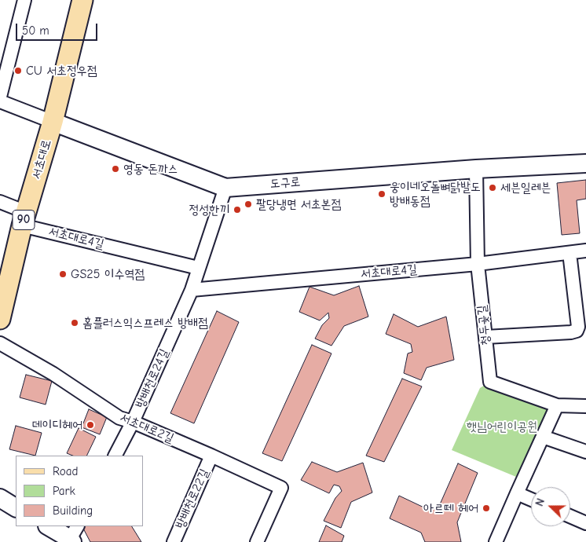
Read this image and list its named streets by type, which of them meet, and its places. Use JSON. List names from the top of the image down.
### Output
{
  "streets": {
    "main road": ["서초대로", "90"],
    "street": [
      "도구로",
      "서초대로4길",
      "청두곶길",
      "방배천로24길",
      "서초대로2길",
      "방배천로22길"
    ]
  },
  "crossings": [
    ["서초대로", "도구로"],
    ["서초대로", "서초대로4길"],
    ["도구로", "청두곶길"],
    ["도구로", "방배천로24길"],
    ["서초대로4길", "청두곶길"],
    ["서초대로4길", "방배천로24길"],
    ["방배천로24길", "서초대로2길"],
    ["서초대로2길", "방배천로22길"]
  ],
  "parks": ["햇님어린이공원"],
  "places": [
    "CU 서초정우점",
    "영동 돈까스",
    "세븐일레븐",
    "웅이네오돌뼈닭발도 방배동점",
    "팔당냉면 서초본점",
    "정성한끼",
    "GS25 이수역점",
    "홈플러스익스프레스 방배점",
    "데이디헤어",
    "아르떼 헤어"
  ],
  "legend": ["Road", "Park", "Building"],
  "scale_bar": "50 m",
  "north": "left"
}
